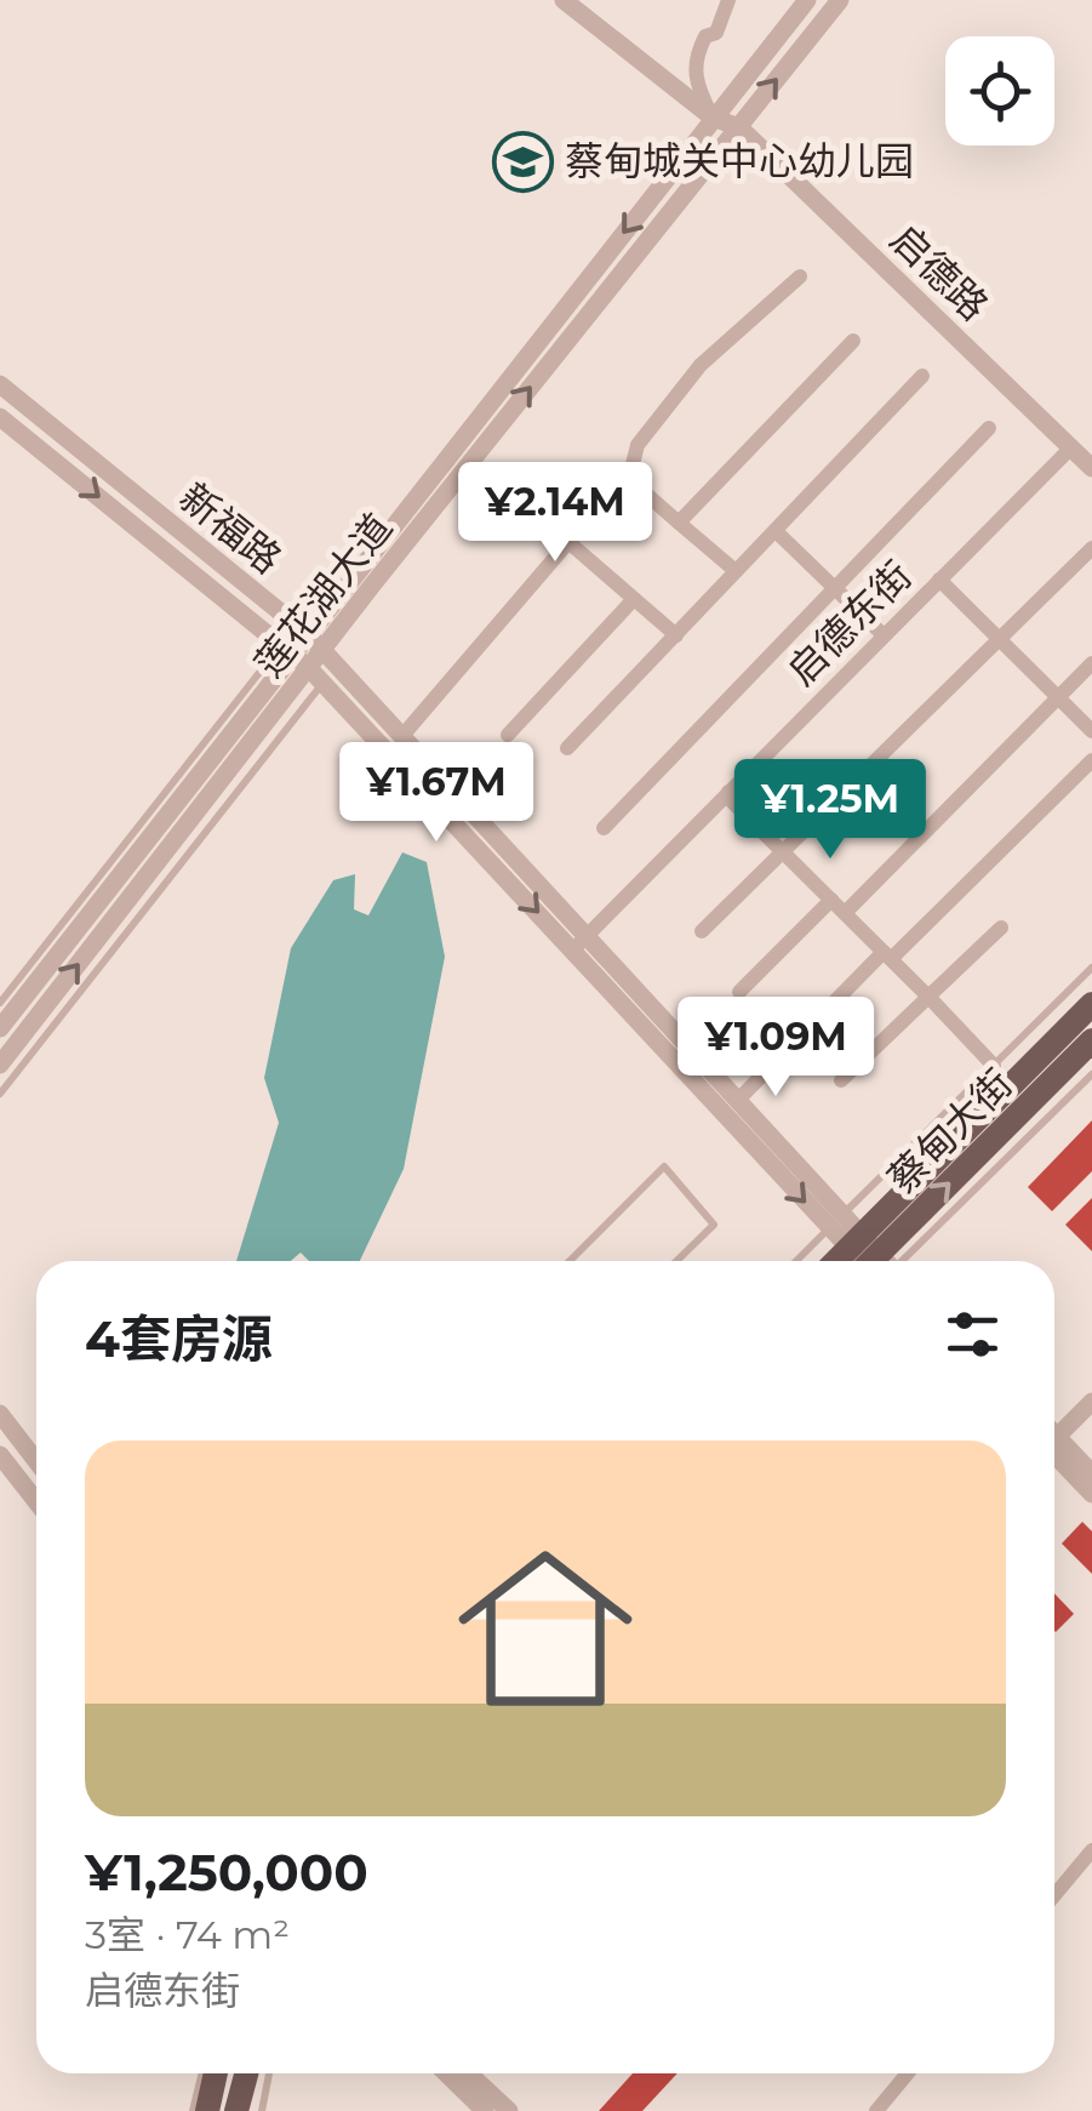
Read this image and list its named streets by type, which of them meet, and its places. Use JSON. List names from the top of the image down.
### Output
{
  "streets": {
    "main road": ["蔡甸大街"],
    "street": [
      "启德路",
      "新福路",
      "莲花湖大道",
      "启德东街"
    ]
  },
  "crossings": [
    ["启德路", "莲花湖大道"],
    ["启德路", "启德东街"],
    ["新福路", "莲花湖大道"],
    ["新福路", "启德东街"],
    ["新福路", "蔡甸大街"]
  ],
  "places": {
    "school or university": ["蔡甸城关中心幼儿园"]
  },
  "page": {
    "price": [
      "¥2.14M",
      "¥1.67M",
      "¥1.25M",
      "¥1.09M"
    ],
    "heading": "4套房源",
    "list": [
      {
        "name": "¥1,250,000",
        "note": "3室 · 74 m² · 启德东街"
      }
    ]
  }
}
